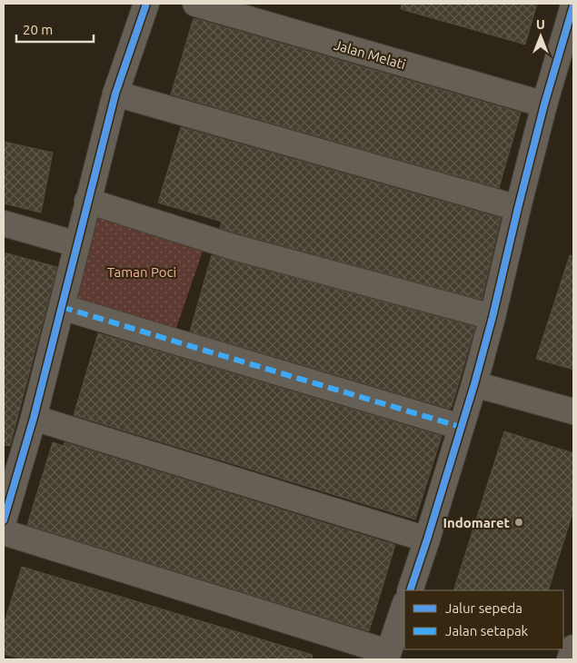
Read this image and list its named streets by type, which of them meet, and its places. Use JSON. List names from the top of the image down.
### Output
{
  "streets": {
    "street": ["Jalan Melati"]
  },
  "parks": ["Taman Poci"],
  "places": ["Indomaret"],
  "legend": ["Jalur sepeda", "Jalan setapak"],
  "scale_bar": "20 m",
  "north": "top"
}
